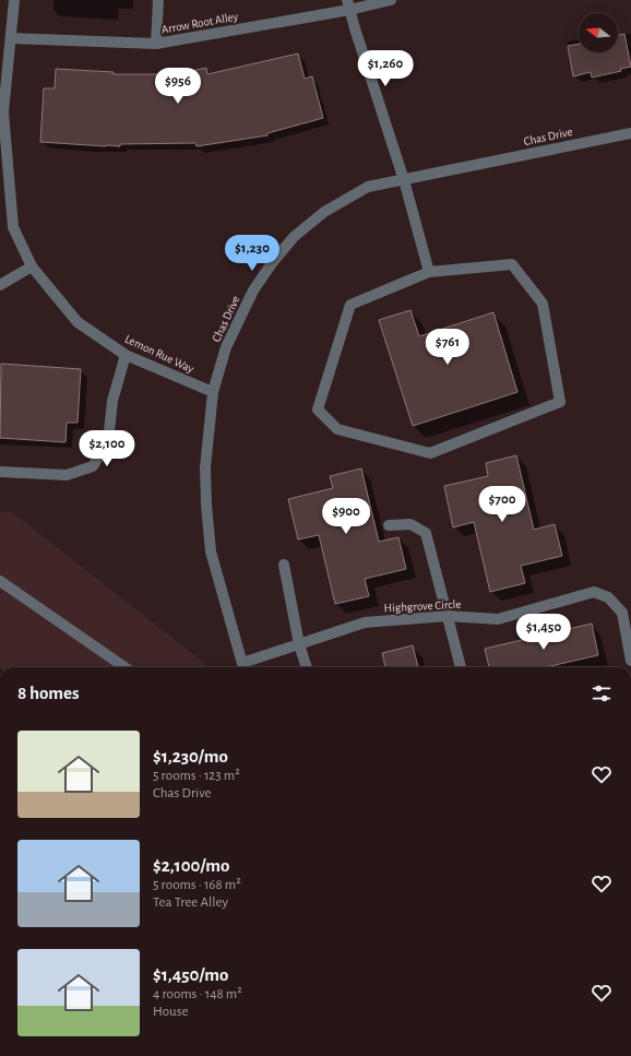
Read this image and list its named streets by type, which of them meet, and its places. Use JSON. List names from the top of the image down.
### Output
{
  "streets": {
    "street": [
      "Arrow Root Alley",
      "Chas Drive",
      "Lemon Rue Way",
      "Highgrove Circle"
    ]
  },
  "crossings": [
    ["Arrow Root Alley", "Lemon Rue Way"],
    ["Chas Drive", "Lemon Rue Way"],
    ["Chas Drive", "Highgrove Circle"]
  ],
  "north": "left",
  "page": {
    "price": [
      "$1,260",
      "$956",
      "$1,230",
      "$761",
      "$2,100",
      "$700",
      "$900",
      "$1,450"
    ],
    "heading": "8 homes",
    "list": [
      {
        "name": "$1,230/mo",
        "note": "5 rooms · 123 m² · Chas Drive"
      },
      {
        "name": "$2,100/mo",
        "note": "5 rooms · 168 m² · Tea Tree Alley"
      },
      {
        "name": "$1,450/mo",
        "note": "4 rooms · 148 m² · House"
      }
    ]
  }
}
